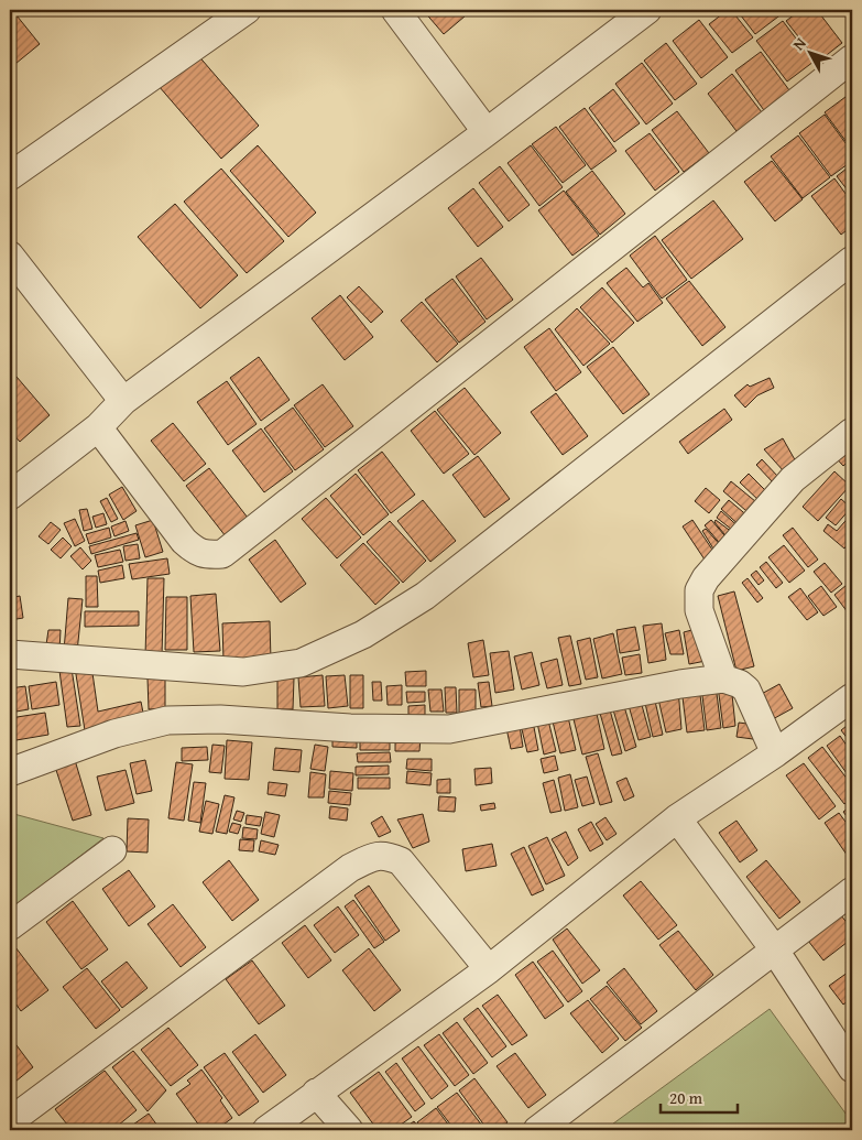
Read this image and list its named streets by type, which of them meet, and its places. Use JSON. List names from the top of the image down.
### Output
{
  "scale_bar": "20 m",
  "north": "top left"
}
